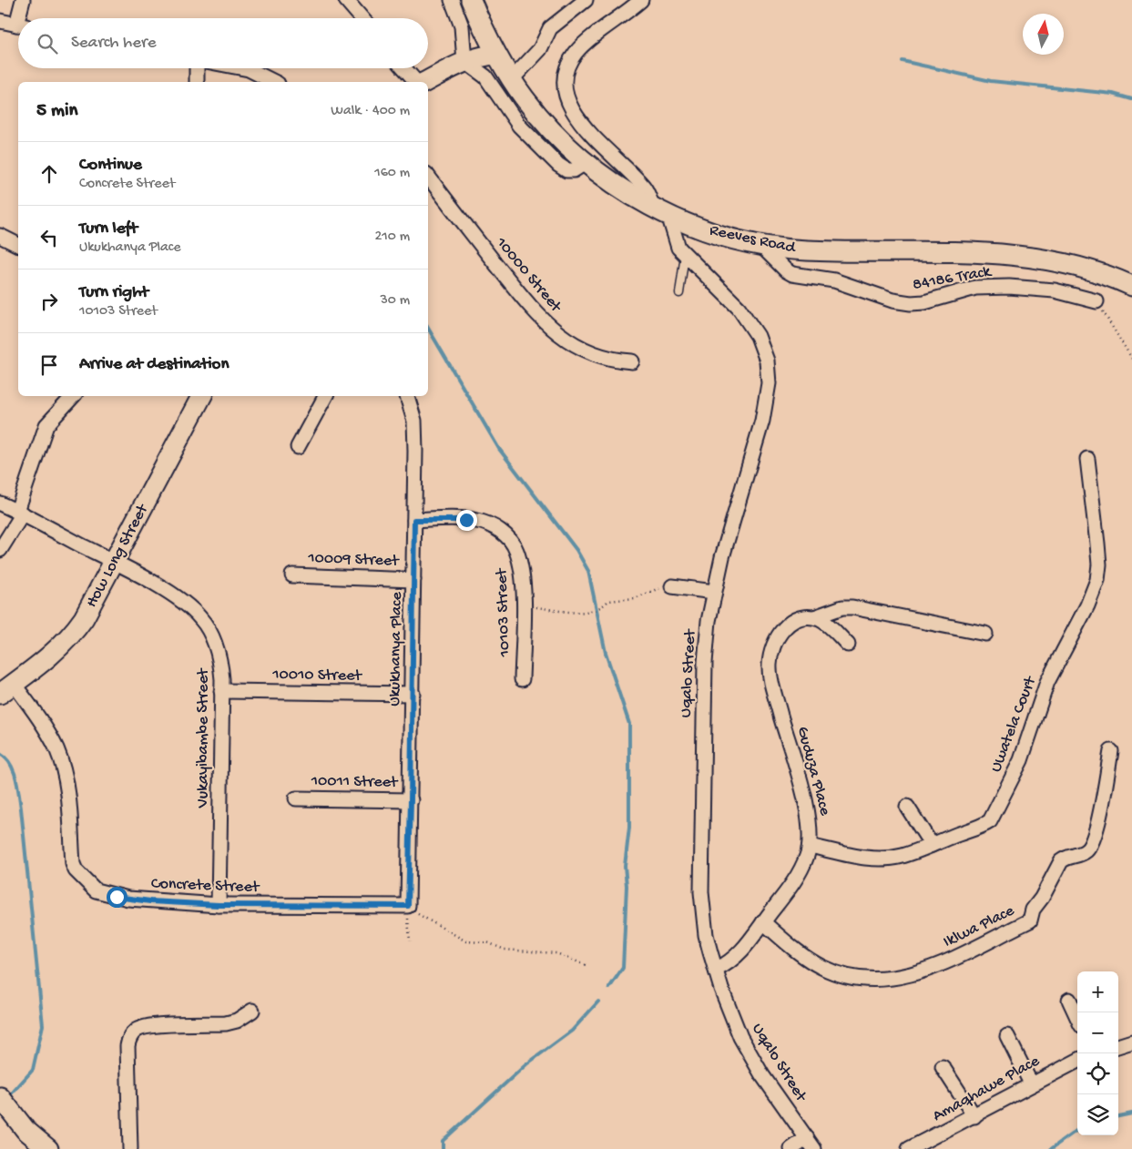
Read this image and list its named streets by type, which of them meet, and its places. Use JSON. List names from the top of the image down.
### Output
{
  "streets": {
    "street": [
      "Reeves Road",
      "10000 Street",
      "84186 Track",
      "How Long Street",
      "10009 Street",
      "10103 Street",
      "Ukukhanya Place",
      "Uqalo Street",
      "10010 Street",
      "Uwatela Court",
      "Vukayibambe Street",
      "Guduza Place",
      "10011 Street",
      "Concrete Street",
      "Iklwa Place",
      "Amaqhawe Place"
    ]
  },
  "crossings": [
    ["Reeves Road", "84186 Track"],
    ["Reeves Road", "Uqalo Street"],
    ["How Long Street", "Vukayibambe Street"],
    ["How Long Street", "Concrete Street"],
    ["10009 Street", "Ukukhanya Place"],
    ["10103 Street", "Ukukhanya Place"],
    ["Ukukhanya Place", "10010 Street"],
    ["Ukukhanya Place", "10011 Street"],
    ["Ukukhanya Place", "Concrete Street"],
    ["Uqalo Street", "Guduza Place"],
    ["10010 Street", "Vukayibambe Street"],
    ["Uwatela Court", "Guduza Place"],
    ["Vukayibambe Street", "Concrete Street"],
    ["Guduza Place", "Iklwa Place"]
  ],
  "north": "top",
  "page": {
    "search": "Search here",
    "heading": ["5 min", "Walk · 400 m"],
    "list": [
      ["Continue", "Concrete Street", "160 m"],
      ["Turn left", "Ukukhanya Place", "210 m"],
      ["Turn right", "10103 Street", "30 m"],
      "Arrive at destination"
    ],
    "map_buttons": ["+", "−"]
  }
}
